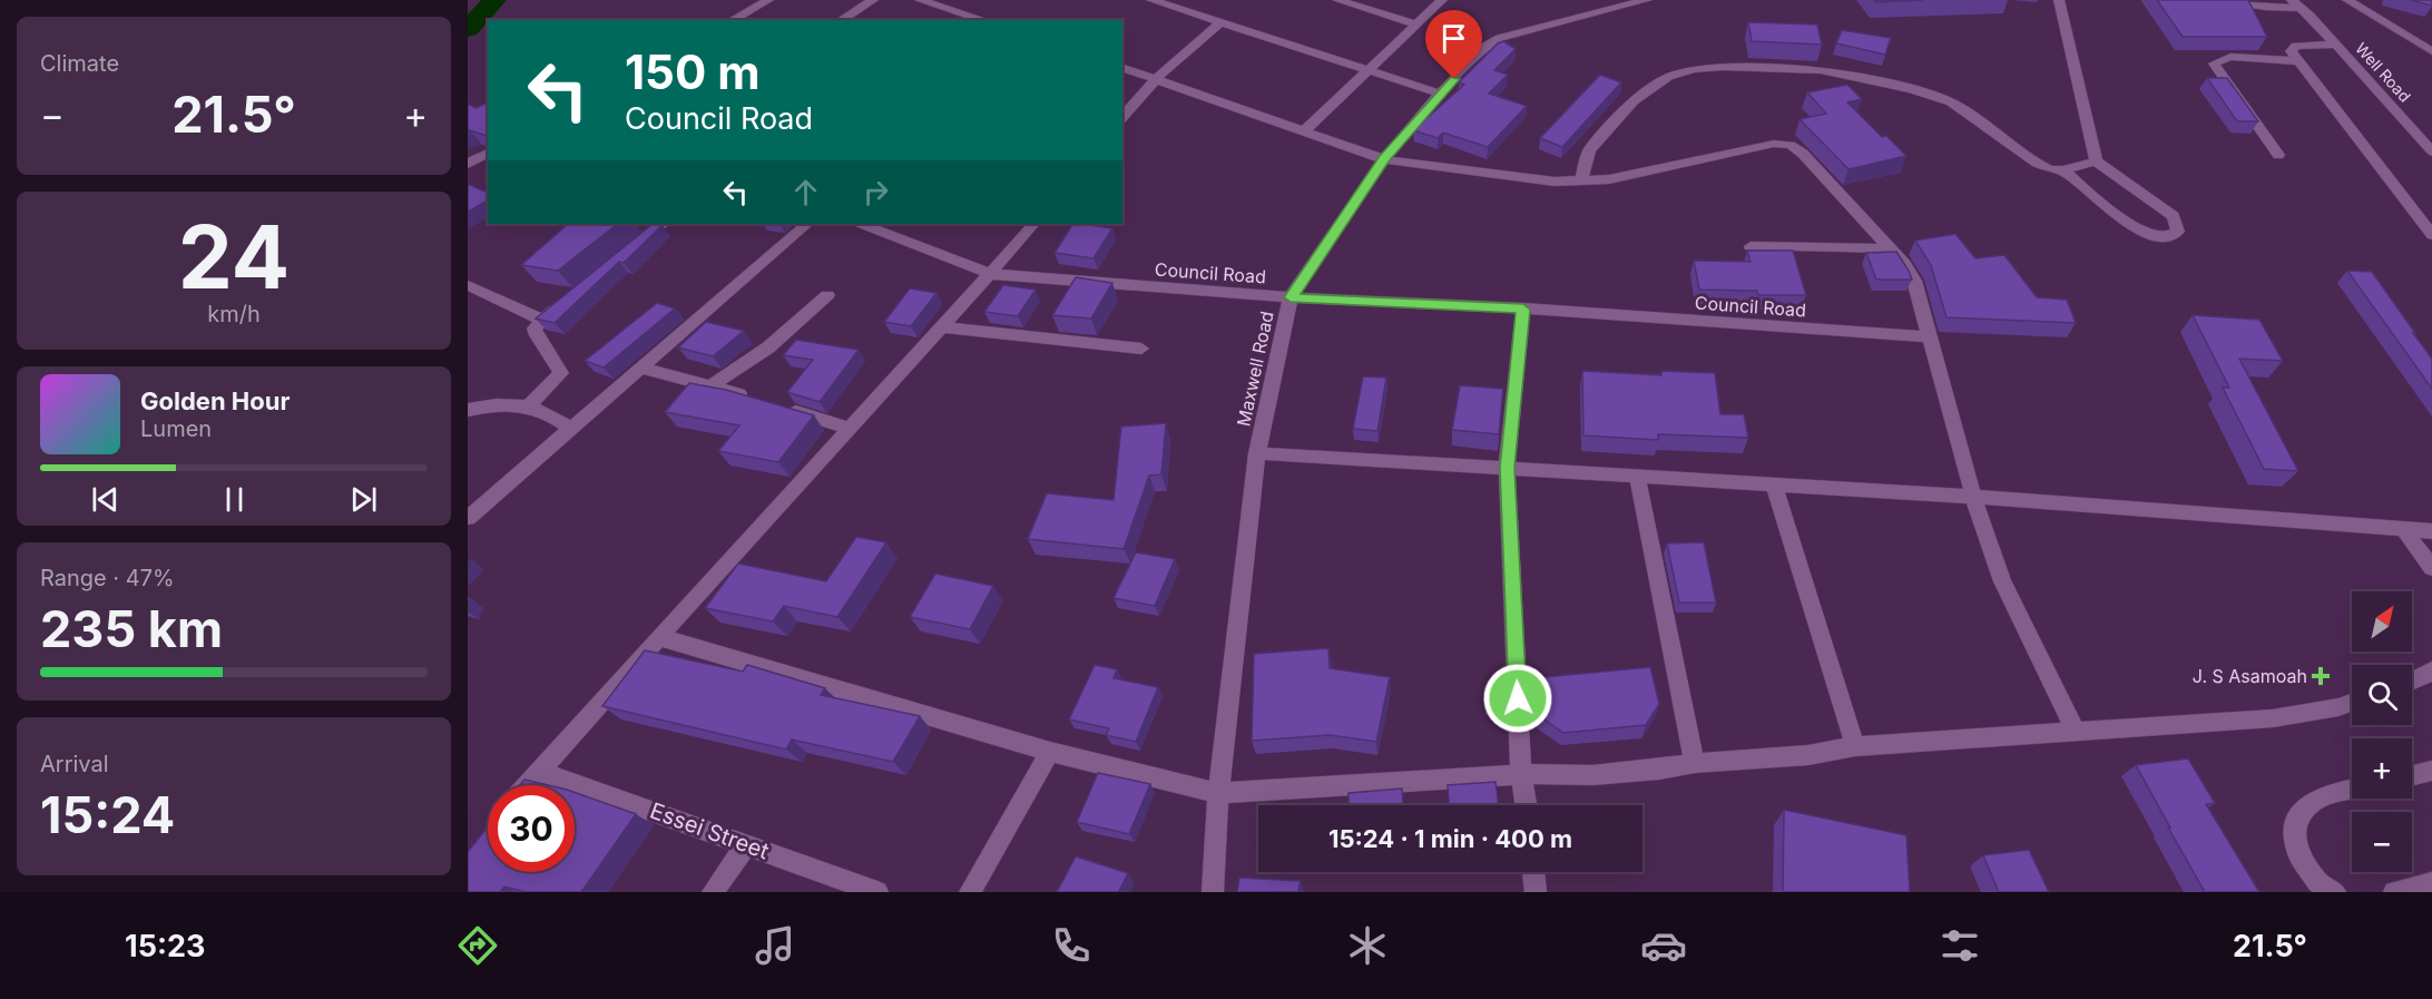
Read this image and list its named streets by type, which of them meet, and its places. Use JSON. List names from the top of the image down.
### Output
{
  "streets": {
    "street": [
      "Well Road",
      "Council Road",
      "Maxwell Road",
      "Essei Street"
    ]
  },
  "crossings": [
    ["Council Road", "Maxwell Road"]
  ],
  "places": {
    "health": ["J. S Asamoah"]
  },
  "north": "top right",
  "page": {
    "tile": [
      "Climate",
      ["24", "km/h"],
      ["Range · 47%", "235 km"],
      ["Arrival", "15:24"]
    ],
    "turn": ["150 m", "Council Road"],
    "heat": ["−", "21.5°", "+"],
    "song": ["Golden Hour", "Lumen"],
    "map_buttons": ["+", "−"],
    "limit": "30",
    "trip": "15:24 · 1 min · 400 m",
    "tabs": ["15:23", "21.5°"]
  }
}
